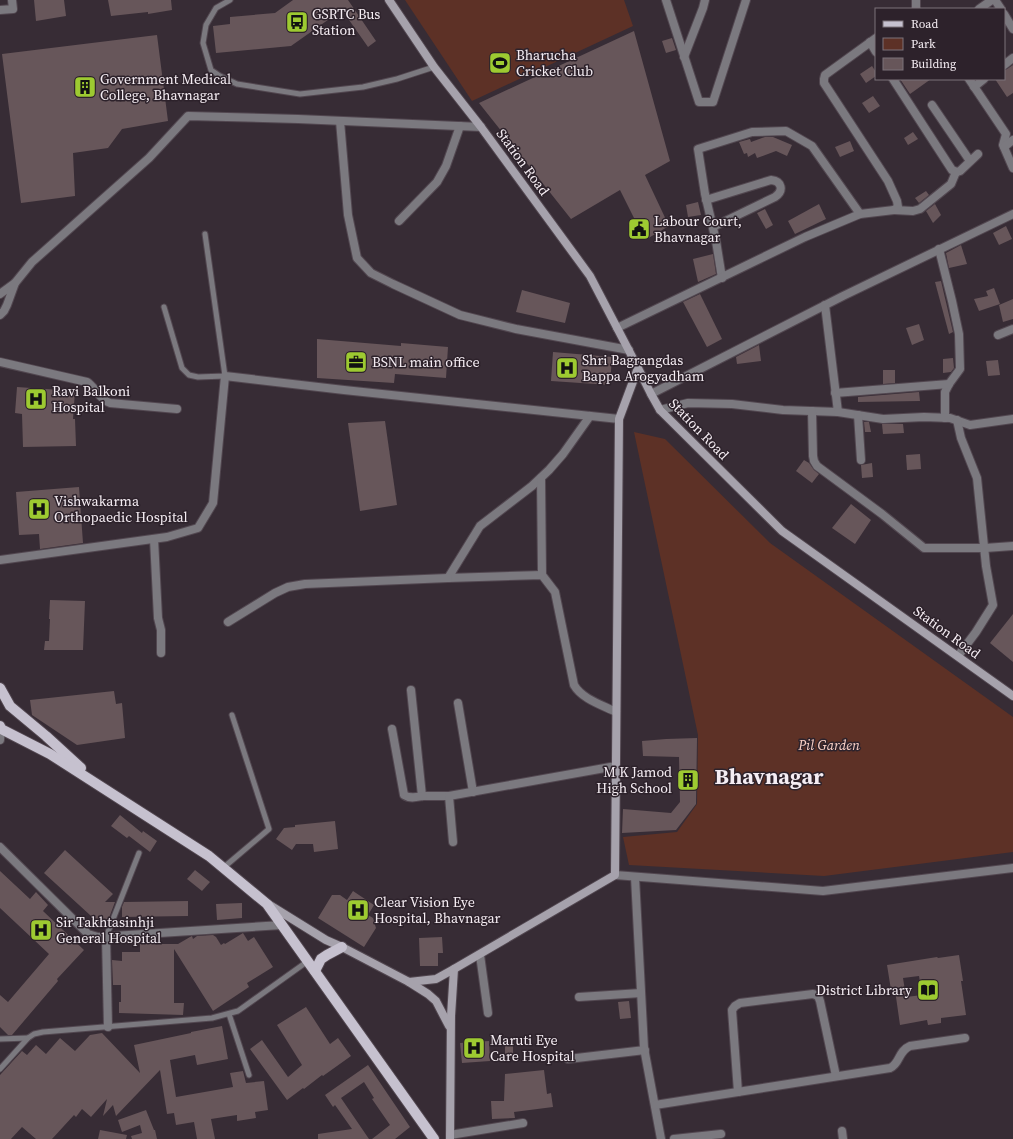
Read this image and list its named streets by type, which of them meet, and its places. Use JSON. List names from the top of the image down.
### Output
{
  "streets": {
    "main road": ["Station Road"]
  },
  "districts": ["Bhavnagar"],
  "parks": ["Pil Garden"],
  "places": {
    "bus stop": ["GSRTC Bus Station"],
    "sports": ["Bharucha Cricket Club"],
    "building": ["Government Medical College, Bhavnagar", "M K Jamod High School"],
    "public building": ["Labour Court, Bhavnagar"],
    "office": ["BSNL main office"],
    "hospital": [
      "Shri Bagrangdas Bappa Arogyadham",
      "Ravi Balkoni Hospital",
      "Vishwakarma Orthopaedic Hospital",
      "Clear Vision Eye Hospital, Bhavnagar",
      "Sir Takhtasinhji General Hospital",
      "Maruti Eye Care Hospital"
    ],
    "library": ["District Library"]
  },
  "legend": ["Road", "Park", "Building"]
}
